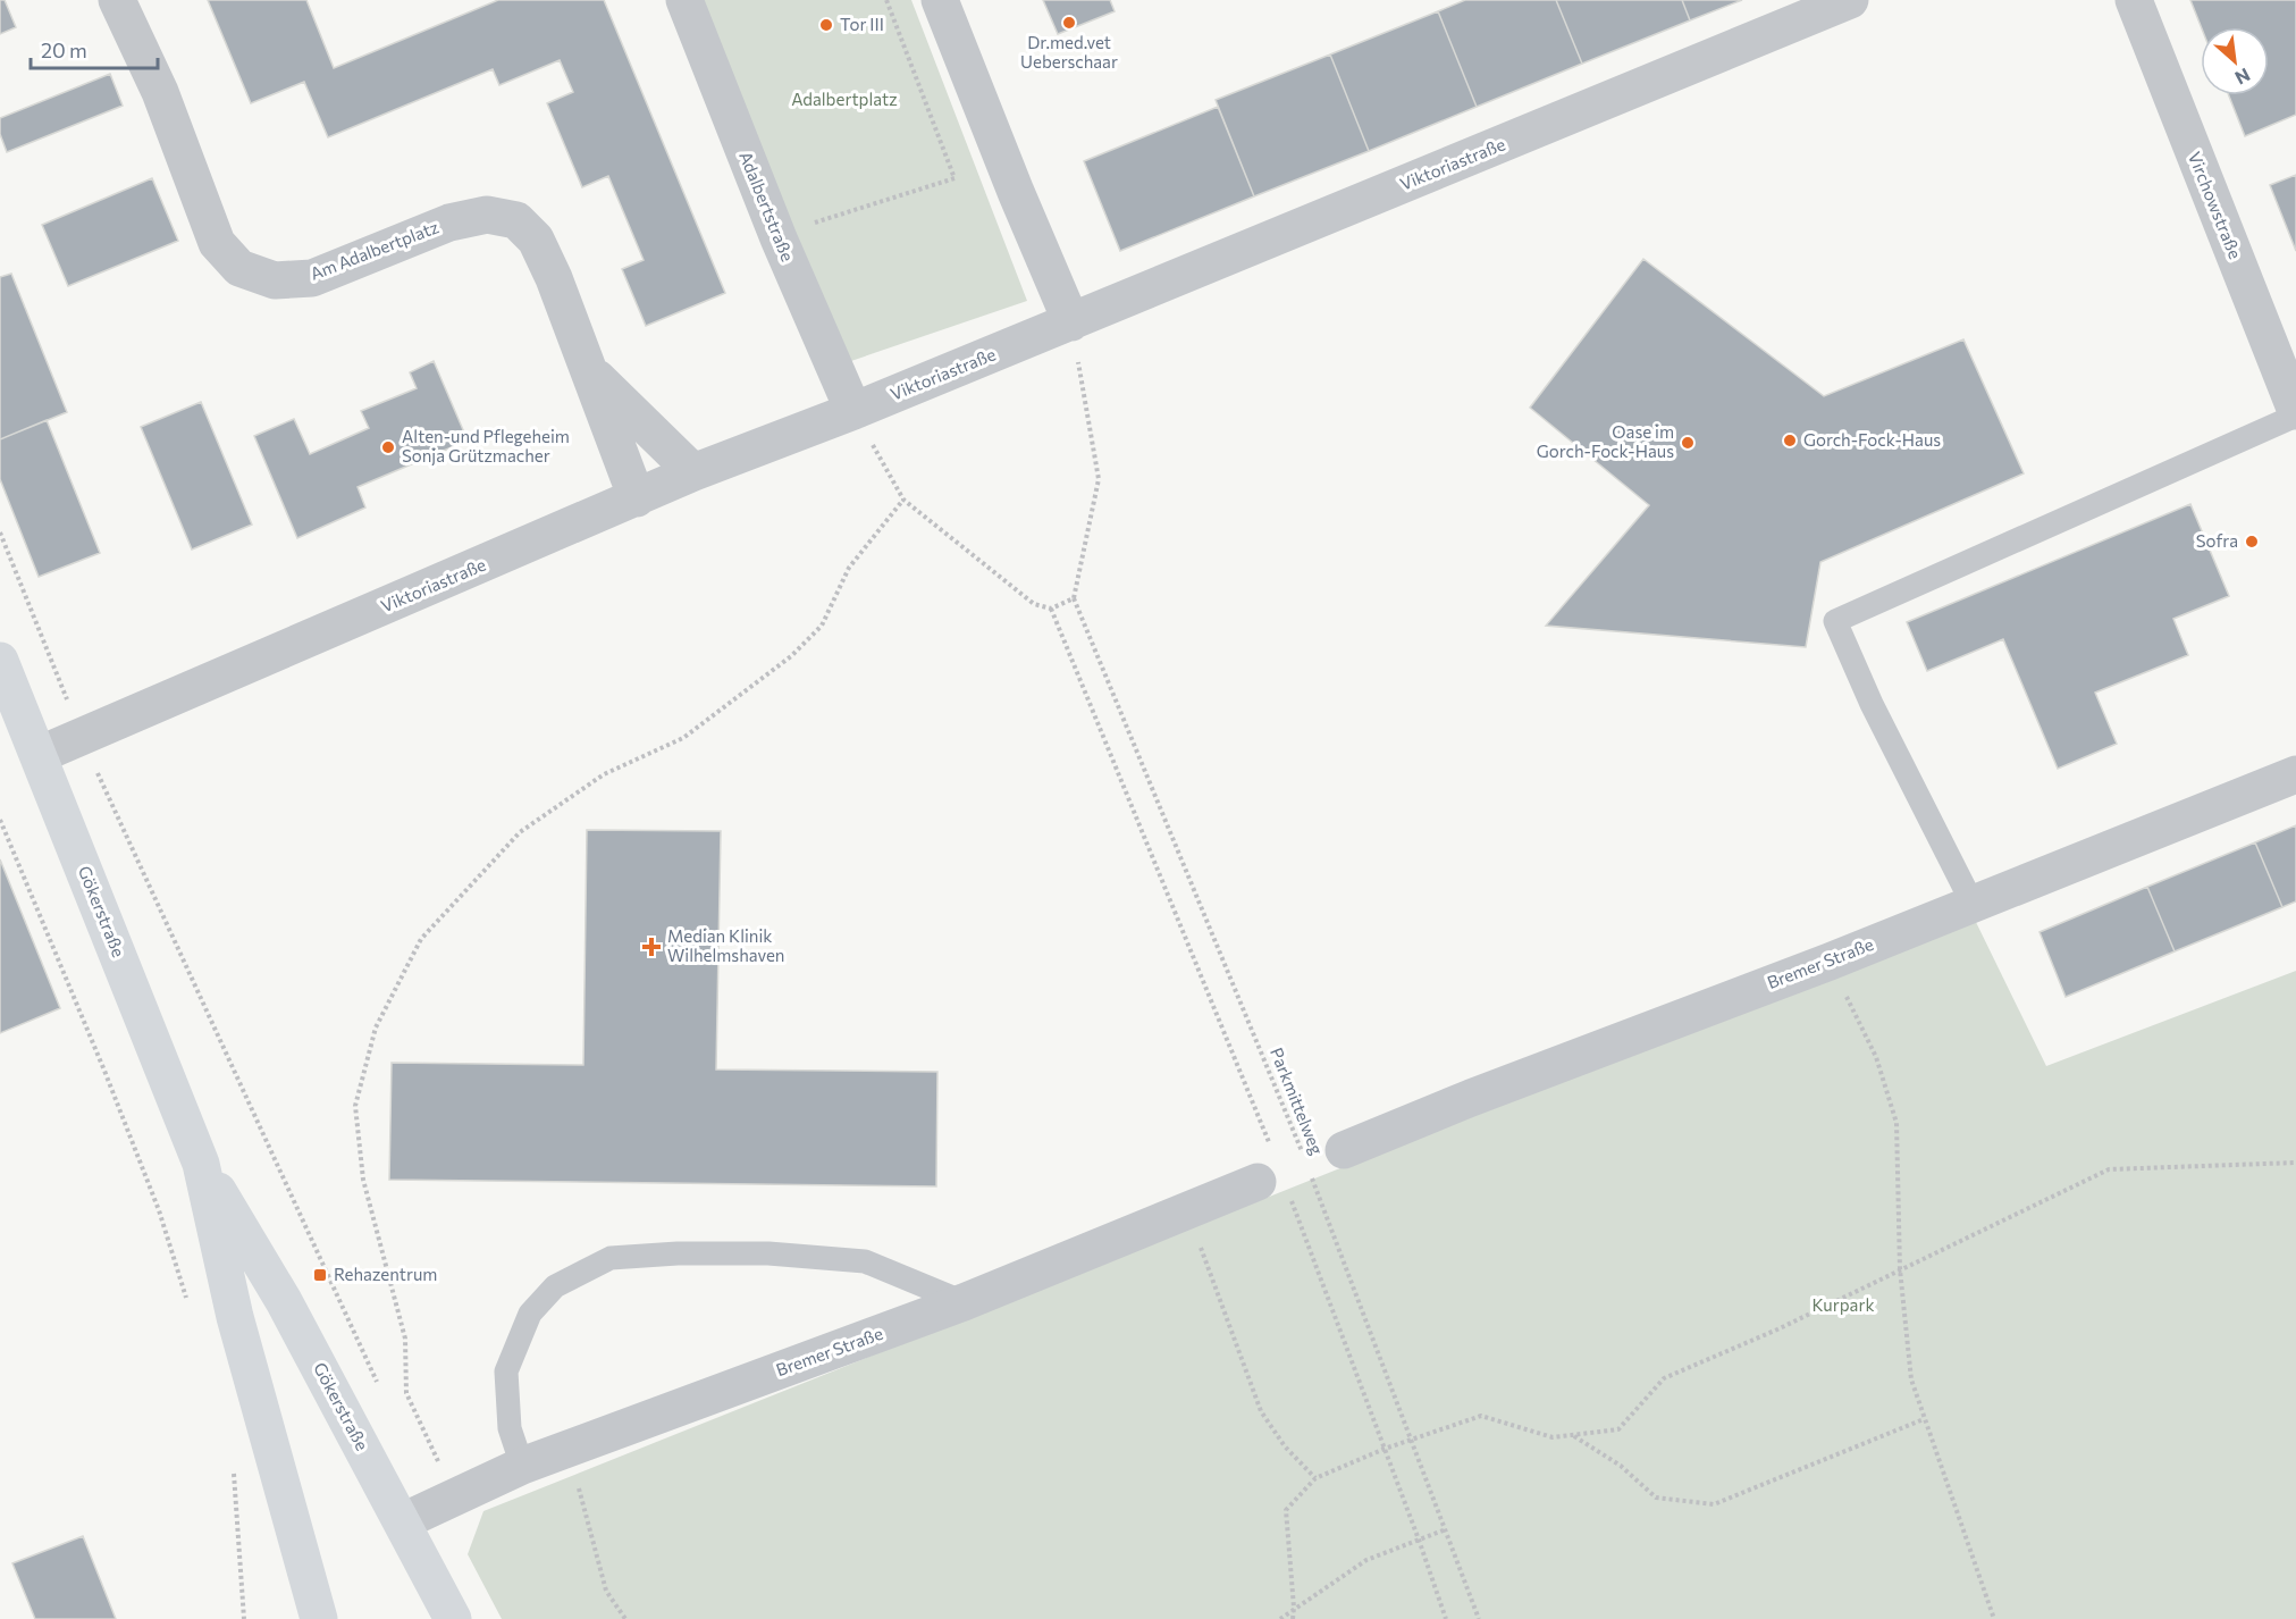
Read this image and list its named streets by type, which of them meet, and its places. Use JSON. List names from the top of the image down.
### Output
{
  "streets": {
    "main road": ["Gökerstraße"],
    "street": [
      "Viktoriastraße",
      "Virchowstraße",
      "Adalbertstraße",
      "Am Adalbertplatz",
      "Bremer Straße"
    ],
    "path": ["Parkmittelweg"]
  },
  "crossings": [
    ["Viktoriastraße", "Adalbertstraße"],
    ["Viktoriastraße", "Am Adalbertplatz"],
    ["Viktoriastraße", "Gökerstraße"],
    ["Gökerstraße", "Bremer Straße"]
  ],
  "parks": ["Adalbertplatz", "Kurpark"],
  "places": {
    "other": [
      "Dr.med.vet Ueberschaar",
      "Tor III",
      "Gorch-Fock-Haus",
      "Oase im Gorch-Fock-Haus",
      "Alten-und Pflegeheim Sonja Grützmacher",
      "Sofra"
    ],
    "health": ["Median Klinik Wilhelmshaven"],
    "transit": ["Rehazentrum"]
  },
  "scale_bar": "20 m",
  "north": "bottom right"
}
